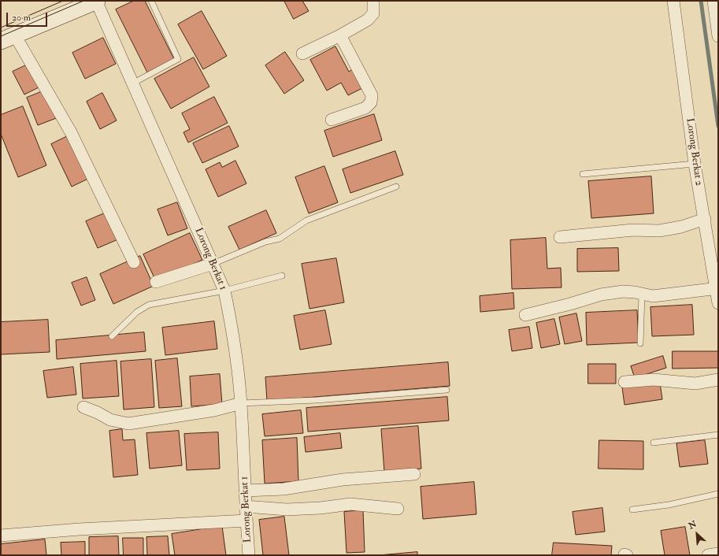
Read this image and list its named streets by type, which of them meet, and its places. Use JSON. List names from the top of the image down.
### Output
{
  "streets": {
    "street": ["Lorong Berkat 2", "Lorong Berkat 1"]
  },
  "scale_bar": "20 m",
  "north": "top left"
}
